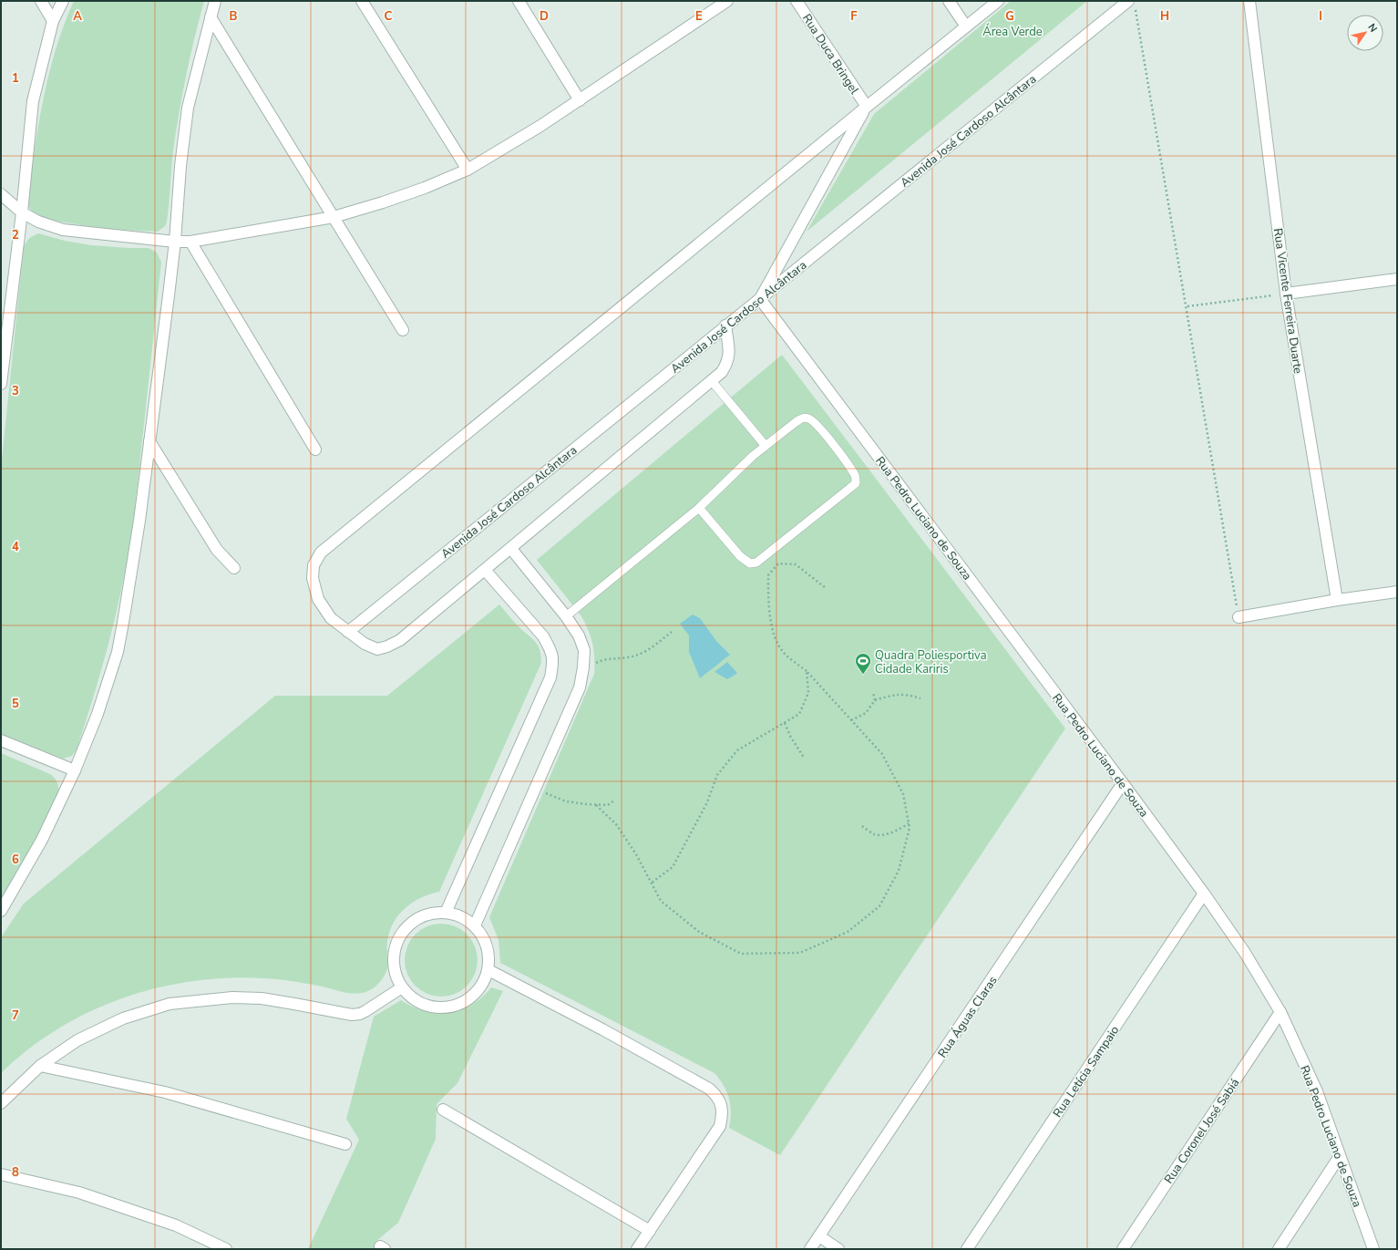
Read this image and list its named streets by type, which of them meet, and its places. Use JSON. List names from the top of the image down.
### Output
{
  "streets": {
    "street": [
      "Rua Duca Bringel",
      "Avenida José Cardoso Alcântara",
      "Rua Vicente Ferreira Duarte",
      "Rua Pedro Luciano de Souza",
      "Rua Águas Claras",
      "Rua Letícia Sampaio",
      "Rua Coronel José Sabiá"
    ]
  },
  "crossings": [
    ["Avenida José Cardoso Alcântara", "Rua Pedro Luciano de Souza"],
    ["Rua Pedro Luciano de Souza", "Rua Águas Claras"],
    ["Rua Pedro Luciano de Souza", "Rua Letícia Sampaio"],
    ["Rua Pedro Luciano de Souza", "Rua Coronel José Sabiá"]
  ],
  "parks": ["Área Verde"],
  "places": {
    "sports": ["Quadra Poliesportiva Cidade Kariris"]
  },
  "north": "top right",
  "grid": {
    "columns": [
      "A",
      "B",
      "C",
      "D",
      "E",
      "F",
      "G",
      "H",
      "I"
    ],
    "rows": [
      "1",
      "2",
      "3",
      "4",
      "5",
      "6",
      "7",
      "8"
    ]
  }
}
